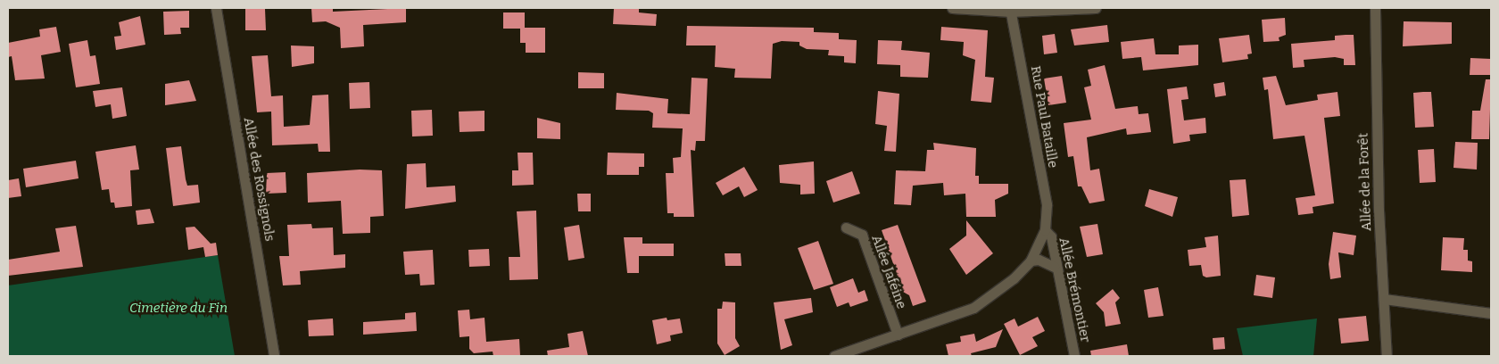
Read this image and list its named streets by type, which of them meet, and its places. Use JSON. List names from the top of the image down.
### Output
{
  "streets": {
    "street": [
      "Rue Paul Bataille",
      "Allée des Rossignols",
      "Allée de la Forêt",
      "Allée Jaféine",
      "Allée Brémontier"
    ]
  },
  "crossings": [
    ["Rue Paul Bataille", "Allée Brémontier"]
  ],
  "parks": ["Cimetière du Fin"]
}
